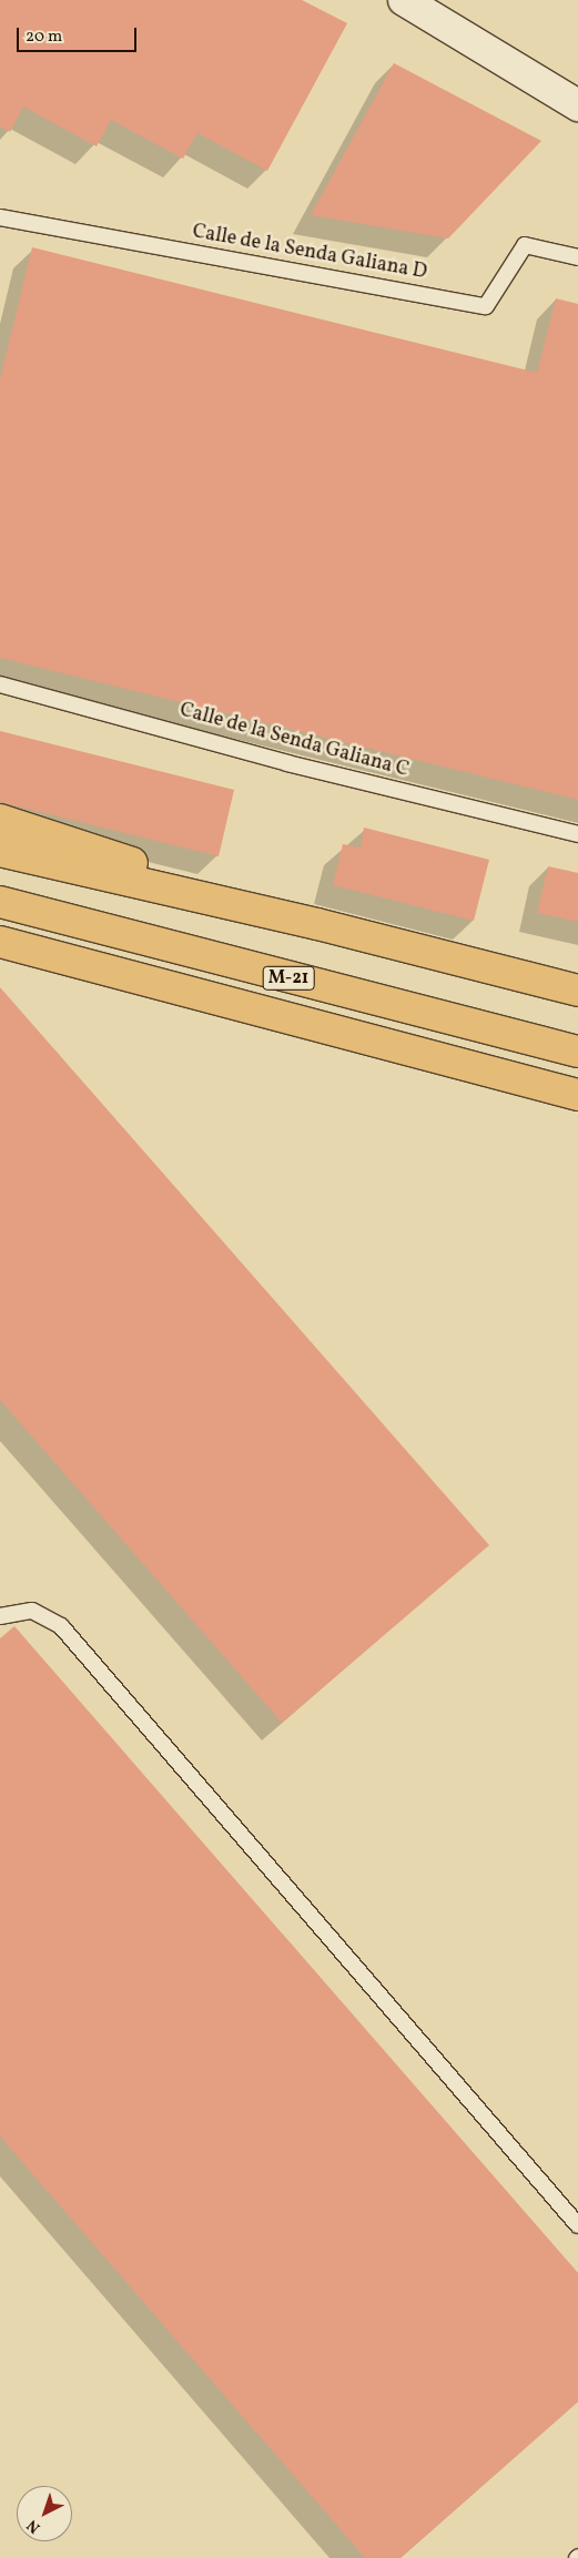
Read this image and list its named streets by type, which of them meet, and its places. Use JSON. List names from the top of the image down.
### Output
{
  "streets": {
    "highway": ["M-21"],
    "lane": ["Calle de la Senda Galiana D", "Calle de la Senda Galiana C"]
  },
  "scale_bar": "20 m",
  "north": "bottom left"
}
